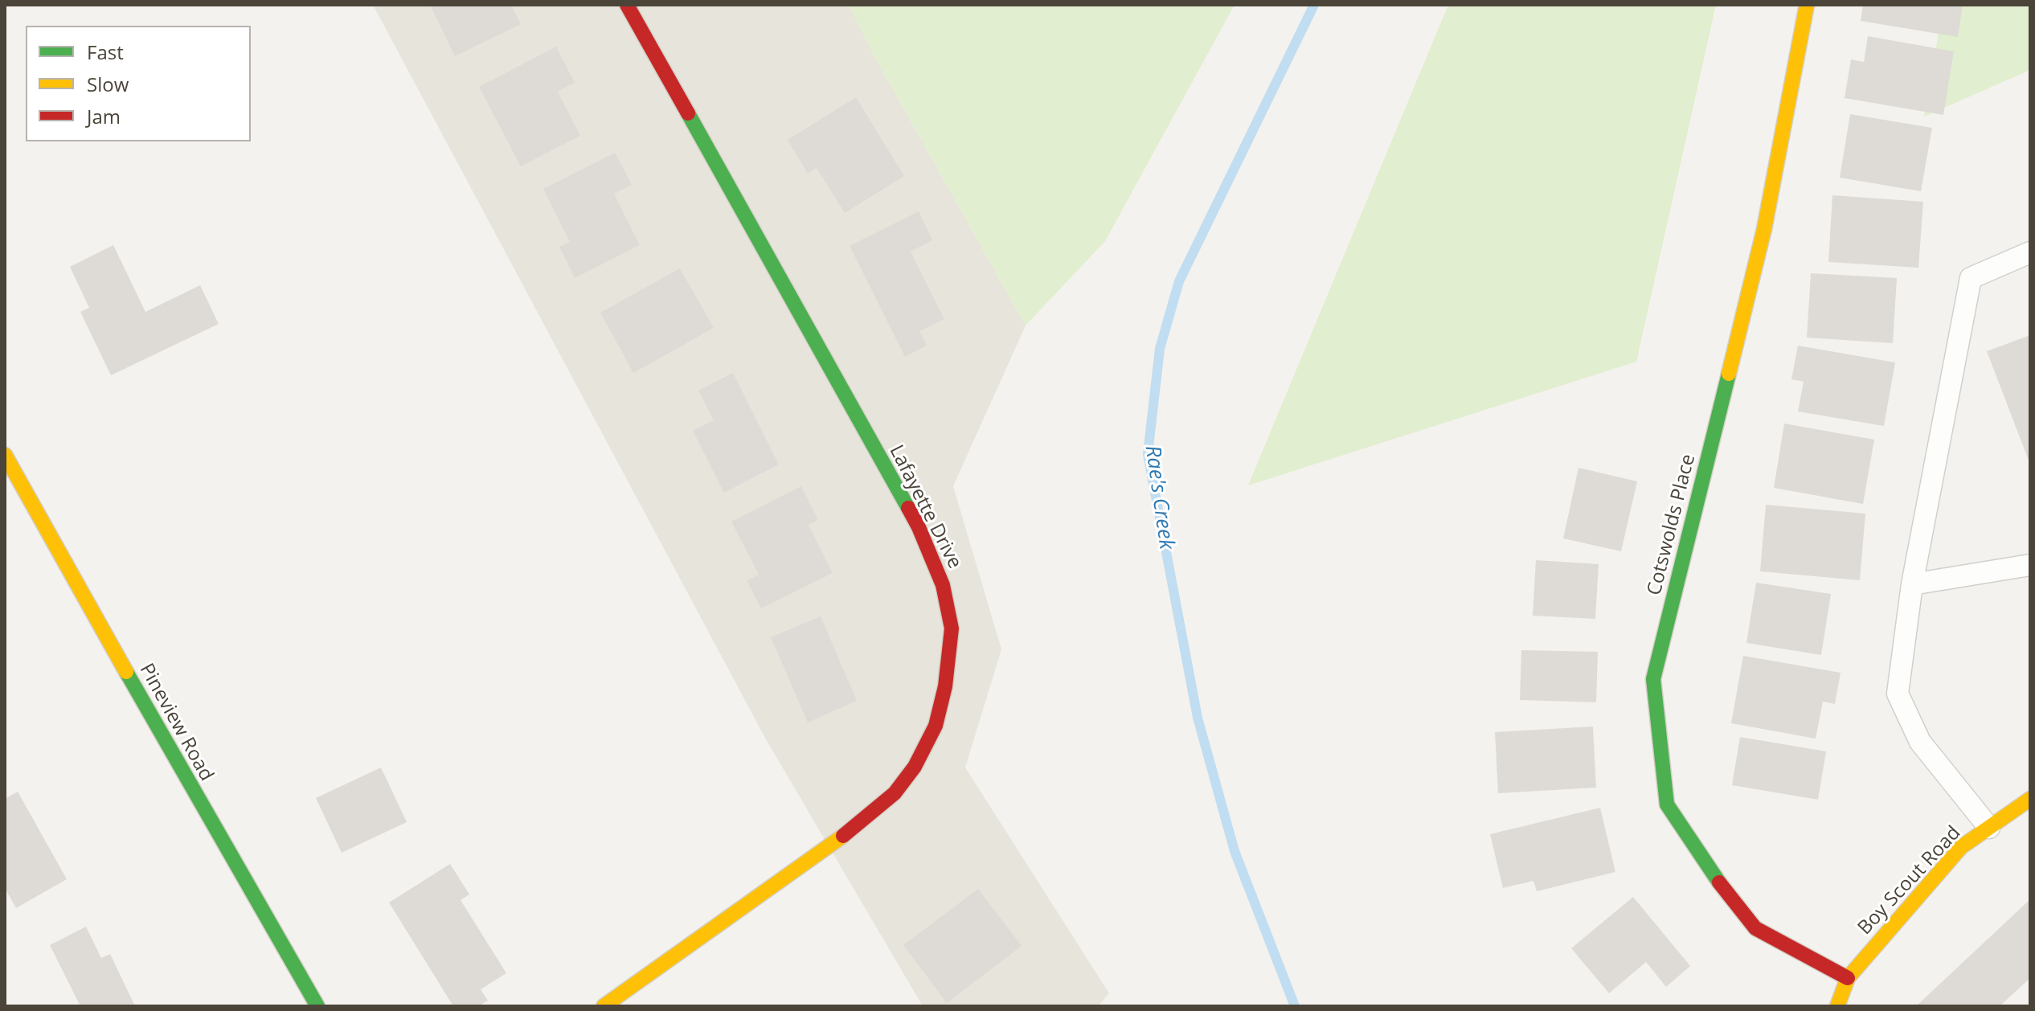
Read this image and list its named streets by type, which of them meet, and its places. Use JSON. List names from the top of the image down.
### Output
{
  "streets": {
    "street": [
      "Lafayette Drive",
      "Cotswolds Place",
      "Pineview Road",
      "Boy Scout Road"
    ]
  },
  "crossings": [
    ["Cotswolds Place", "Boy Scout Road"]
  ],
  "water": ["Rae's Creek"],
  "legend": ["Fast", "Slow", "Jam"]
}
